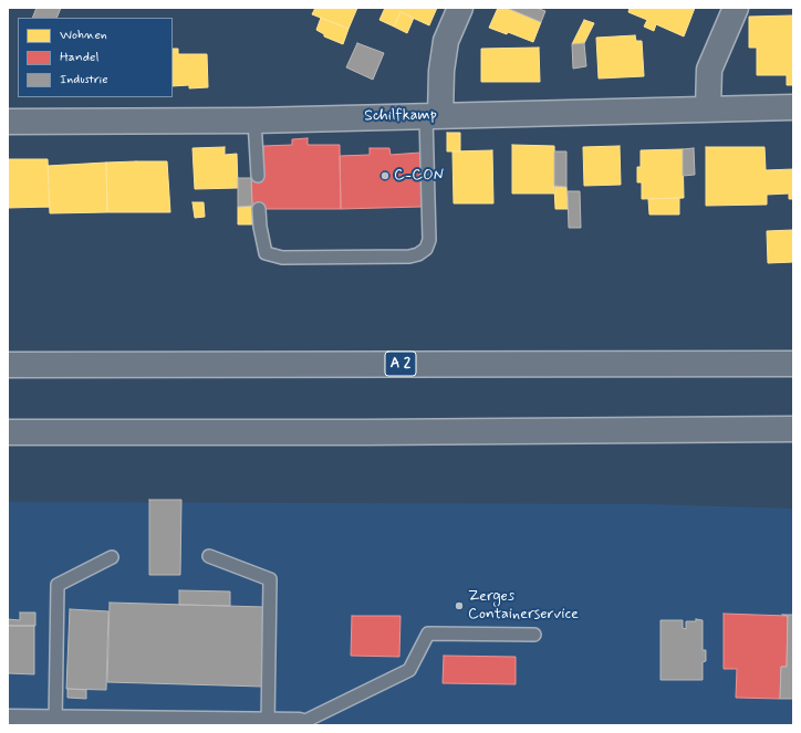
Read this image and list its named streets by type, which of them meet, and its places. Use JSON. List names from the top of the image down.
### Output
{
  "streets": {
    "main road": ["Schilfkamp", "A 2"]
  },
  "places": ["C-CON", "Zerges Containerservice"],
  "legend": ["Wohnen", "Handel", "Industrie"]
}
